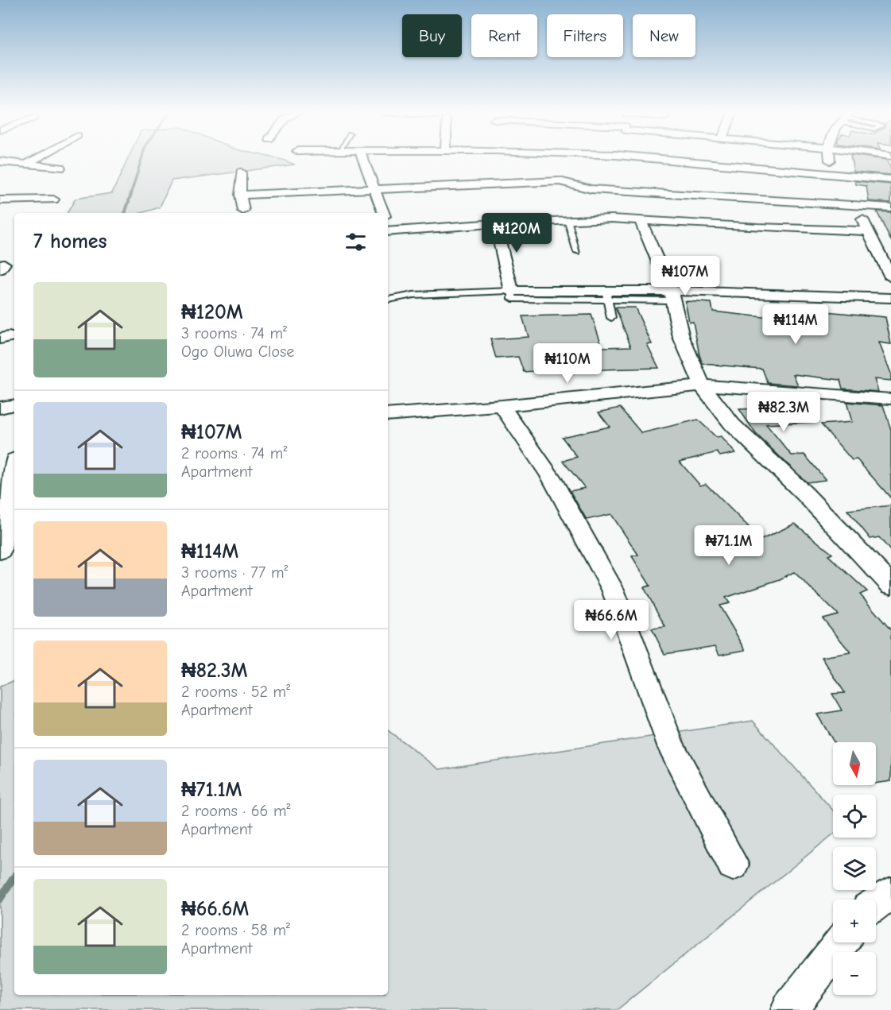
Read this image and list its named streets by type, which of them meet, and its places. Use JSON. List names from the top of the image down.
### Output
{
  "north": "bottom",
  "page": {
    "chip": [
      "Buy",
      "Rent",
      "Filters",
      "New"
    ],
    "price": [
      "₦120M",
      "₦107M",
      "₦114M",
      "₦110M",
      "₦82.3M",
      "₦71.1M",
      "₦66.6M"
    ],
    "heading": "7 homes",
    "list": [
      {
        "name": "₦120M",
        "note": "3 rooms · 74 m² · Ogo Oluwa Close"
      },
      {
        "name": "₦107M",
        "note": "2 rooms · 74 m² · Apartment"
      },
      {
        "name": "₦114M",
        "note": "3 rooms · 77 m² · Apartment"
      },
      {
        "name": "₦82.3M",
        "note": "2 rooms · 52 m² · Apartment"
      },
      {
        "name": "₦71.1M",
        "note": "2 rooms · 66 m² · Apartment"
      },
      {
        "name": "₦66.6M",
        "note": "2 rooms · 58 m² · Apartment"
      }
    ],
    "map_buttons": ["+", "−"]
  }
}
